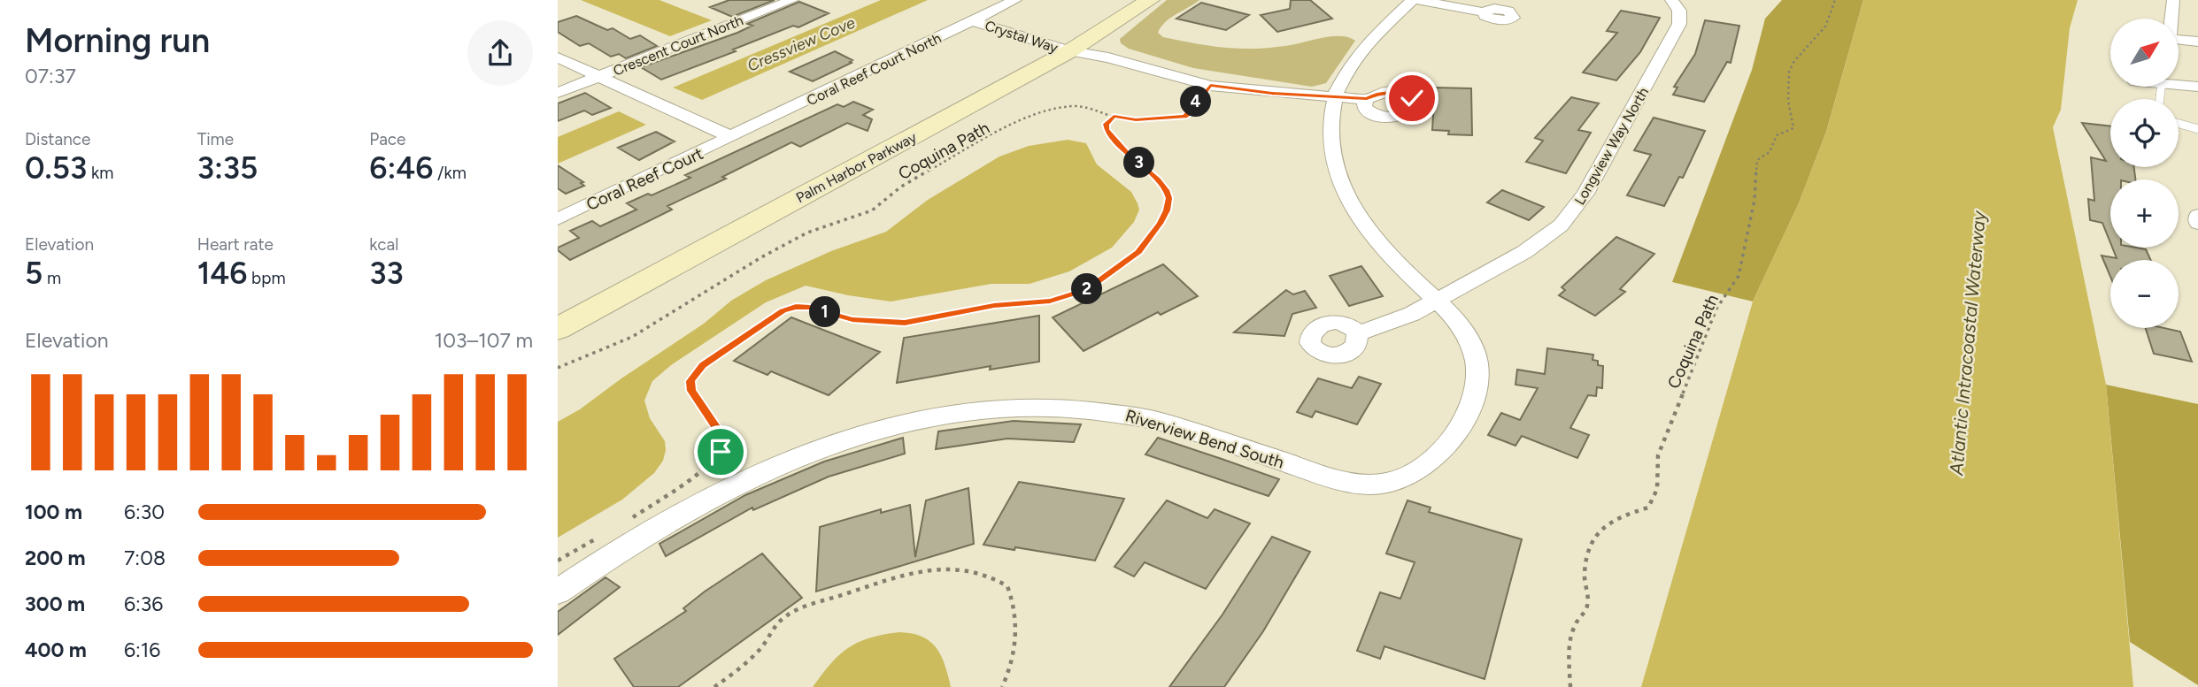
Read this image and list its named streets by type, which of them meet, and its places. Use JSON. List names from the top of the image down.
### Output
{
  "streets": {
    "street": [
      "Crystal Way",
      "Crescent Court North",
      "Coral Reef Court North",
      "Longview Way North",
      "Palm Harbor Parkway",
      "Coral Reef Court",
      "Riverview Bend South"
    ],
    "path": ["Coquina Path"]
  },
  "crossings": [
    ["Crystal Way", "Coral Reef Court North"],
    ["Crystal Way", "Palm Harbor Parkway"],
    ["Coral Reef Court North", "Coral Reef Court"],
    ["Longview Way North", "Riverview Bend South"]
  ],
  "water": ["Cressview Cove", "Atlantic Intracoastal Waterway"],
  "north": "top right",
  "page": {
    "heading": ["Morning run", "07:37"],
    "map_buttons": ["+", "−"],
    "pins": [
      "4",
      "3",
      "2",
      "1"
    ],
    "stats": [
      ["Distance", "0.53 km"],
      ["Time", "3:35"],
      ["Pace", "6:46 /km"],
      ["Elevation", "5 m"],
      ["Heart rate", "146 bpm"],
      ["kcal", "33"]
    ],
    "chart": ["Elevation", "103–107 m"],
    "list": [
      {
        "name": "100 m",
        "note": "6:30"
      },
      {
        "name": "200 m",
        "note": "7:08"
      },
      {
        "name": "300 m",
        "note": "6:36"
      },
      {
        "name": "400 m",
        "note": "6:16"
      }
    ]
  }
}
